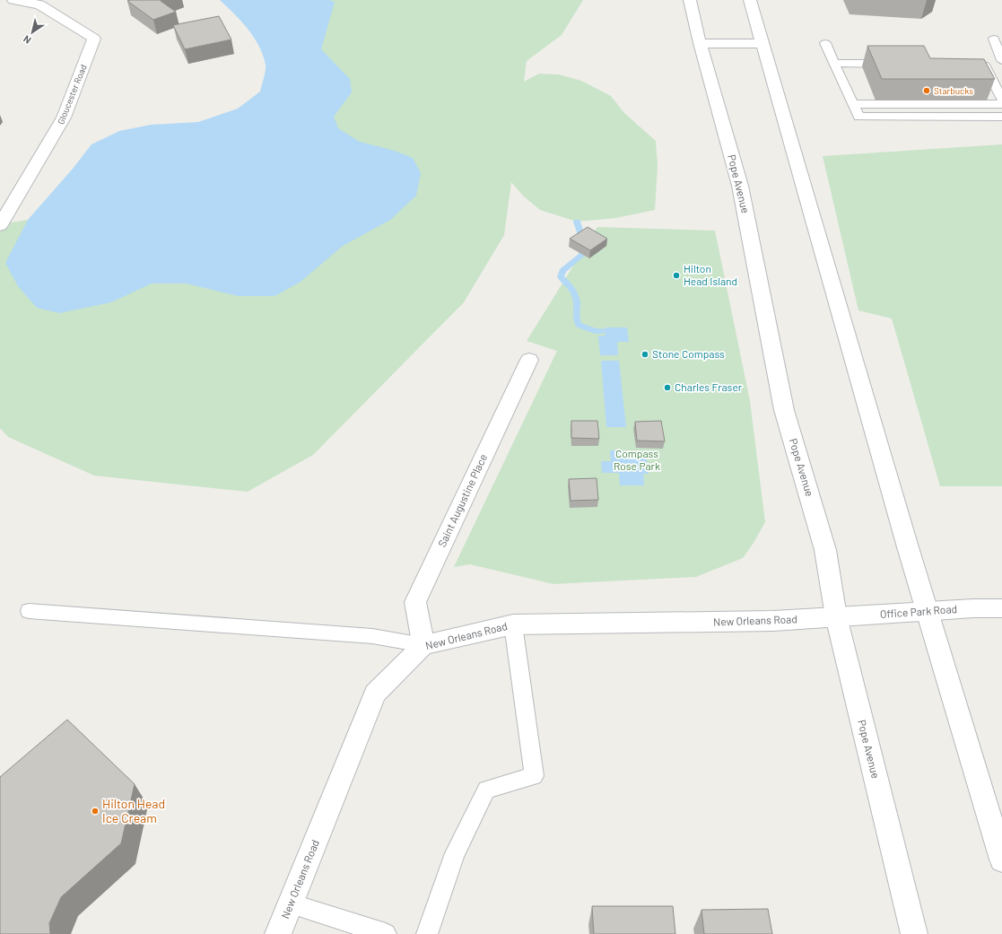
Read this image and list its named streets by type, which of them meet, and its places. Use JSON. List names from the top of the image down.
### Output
{
  "streets": {
    "main road": [
      "Gloucester Road",
      "Pope Avenue",
      "Saint Augustine Place",
      "Office Park Road",
      "New Orleans Road"
    ]
  },
  "crossings": [
    ["Pope Avenue", "Office Park Road"],
    ["Pope Avenue", "New Orleans Road"],
    ["Saint Augustine Place", "New Orleans Road"],
    ["Office Park Road", "New Orleans Road"]
  ],
  "parks": ["Compass Rose Park"],
  "places": [
    "Starbucks",
    "Hilton Head Island",
    "Stone Compass",
    "Charles Fraser",
    "Hilton Head Ice Cream"
  ],
  "north": "bottom left"
}
